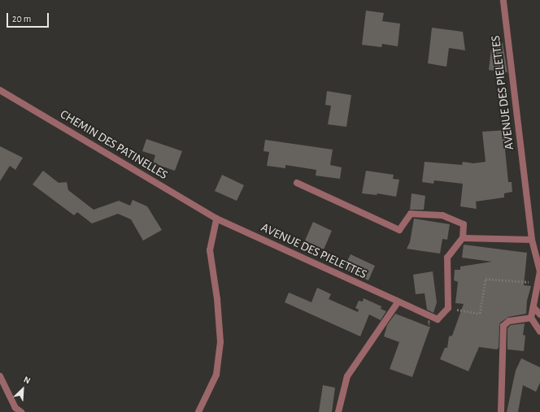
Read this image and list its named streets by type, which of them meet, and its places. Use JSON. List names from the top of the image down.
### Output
{
  "streets": {
    "street": ["AVENUE DES PIELETTES", "CHEMIN DES PATINELLES"]
  },
  "crossings": [
    ["AVENUE DES PIELETTES", "CHEMIN DES PATINELLES"]
  ],
  "scale_bar": "20 m",
  "north": "top right"
}
